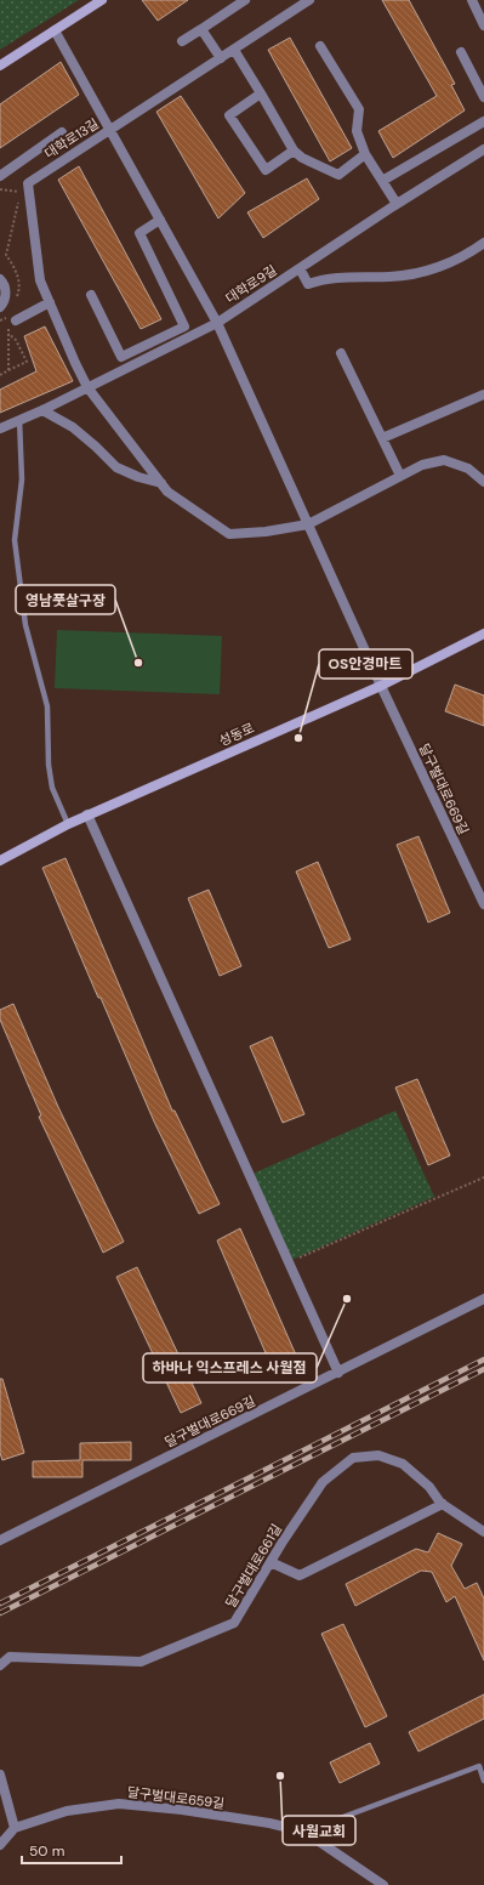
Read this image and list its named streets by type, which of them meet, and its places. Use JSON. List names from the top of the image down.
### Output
{
  "streets": {
    "street": [
      "대학로13길",
      "대학로9길",
      "성동로",
      "달구벌대로669길",
      "달구벌대로661길",
      "달구벌대로659길"
    ]
  },
  "crossings": [
    ["대학로13길", "대학로9길"],
    ["대학로13길", "달구벌대로669길"],
    ["대학로9길", "달구벌대로669길"],
    ["성동로", "달구벌대로669길"]
  ],
  "places": [
    "영남풋살구장",
    "OS안경마트",
    "하바나 익스프레스 사월점",
    "사월교회"
  ],
  "scale_bar": "50 m"
}
